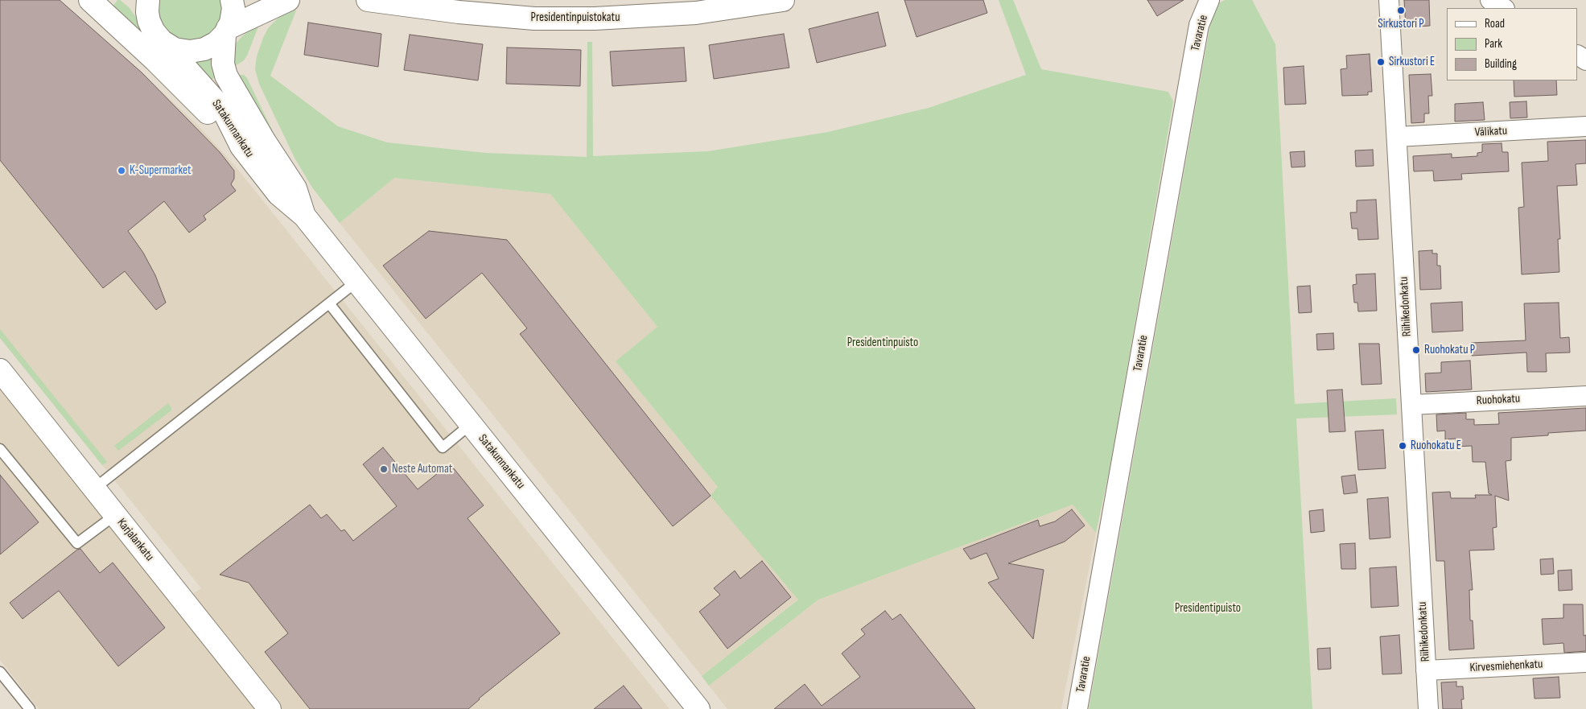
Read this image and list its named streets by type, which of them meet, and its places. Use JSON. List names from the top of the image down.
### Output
{
  "streets": {
    "main road": ["Presidentinpuistokatu", "Satakunnankatu", "Karjalankatu"],
    "street": [
      "Tavaratie",
      "Välikatu",
      "Riihikedonkatu",
      "Ruohokatu",
      "Kirvesmiehenkatu"
    ]
  },
  "crossings": [
    ["Välikatu", "Riihikedonkatu"],
    ["Riihikedonkatu", "Ruohokatu"],
    ["Riihikedonkatu", "Kirvesmiehenkatu"]
  ],
  "parks": ["Presidentinpuisto", "Presidentipuisto"],
  "places": [
    "Sirkustori P",
    "Sirkustori E",
    "K-Supermarket",
    "Ruohokatu P",
    "Ruohokatu E",
    "Neste Automat"
  ],
  "legend": ["Road", "Park", "Building"]
}
